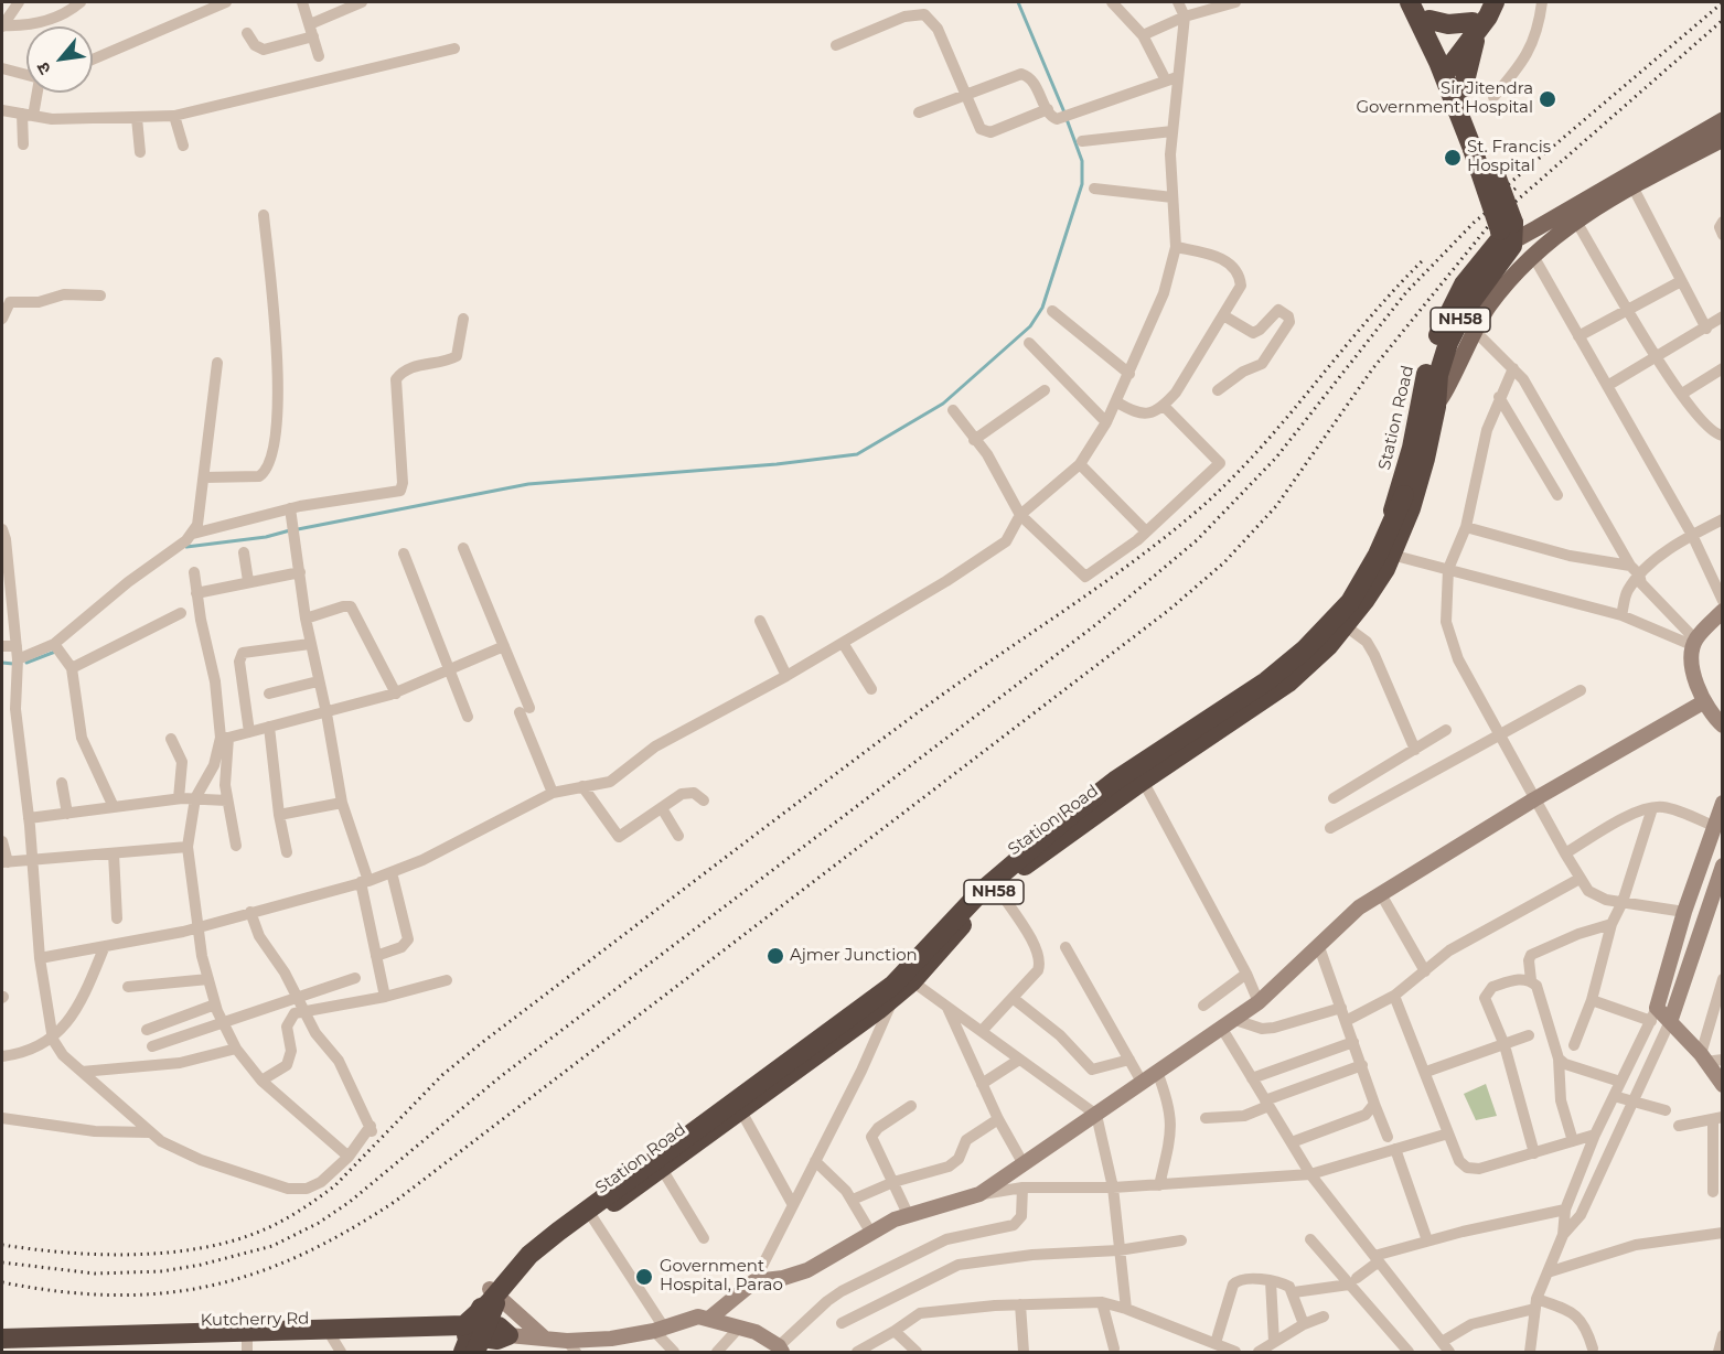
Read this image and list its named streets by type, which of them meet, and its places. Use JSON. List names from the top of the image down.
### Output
{
  "streets": {
    "highway": ["NH58", "Station Road", "Kutcherry Rd"]
  },
  "crossings": [
    ["Station Road", "Kutcherry Rd"]
  ],
  "places": [
    "Sir Jitendra Government Hospital",
    "St. Francis Hospital",
    "Ajmer Junction",
    "Government Hospital, Parao"
  ],
  "north": "bottom left"
}
